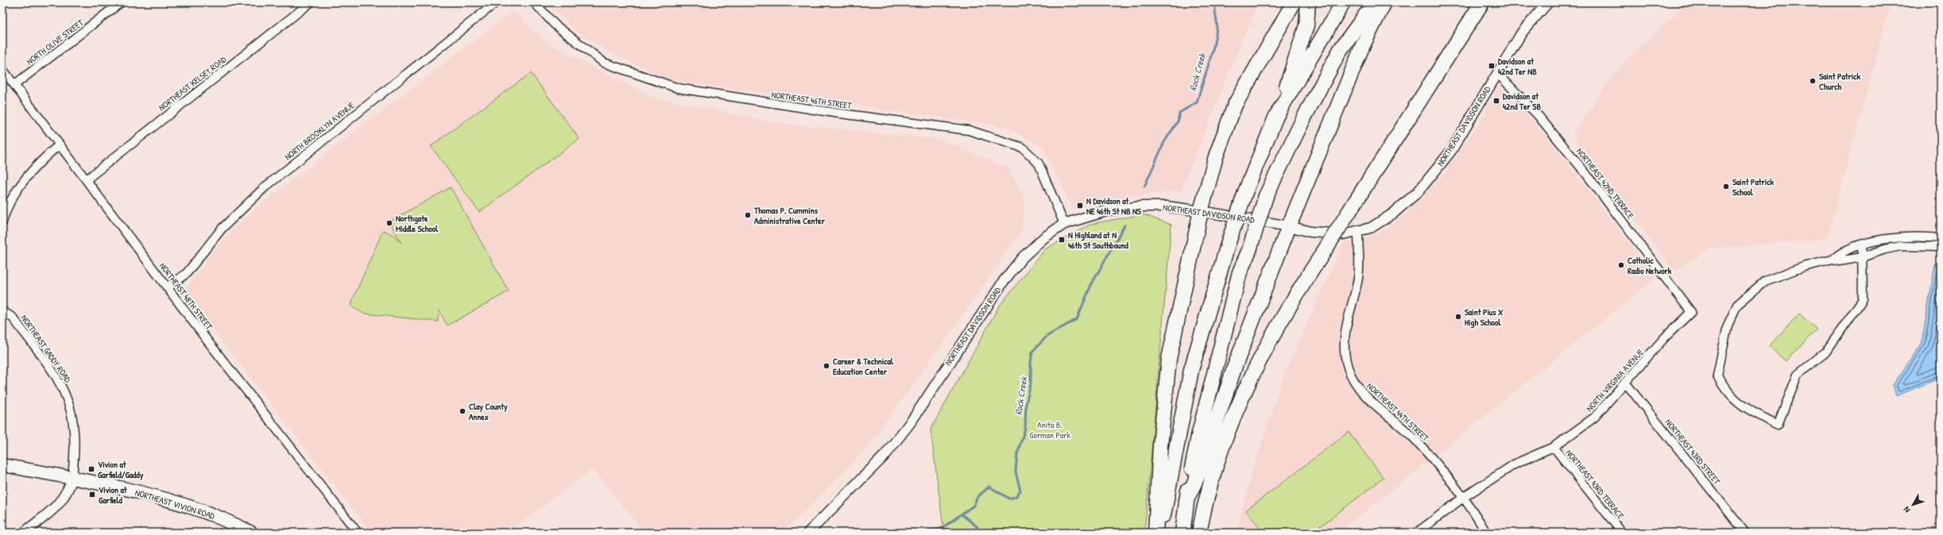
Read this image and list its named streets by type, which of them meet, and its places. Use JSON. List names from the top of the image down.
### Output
{
  "streets": {
    "main road": ["NORTHEAST VIVION ROAD"],
    "street": [
      "NORTH OLIVE STREET",
      "NORTHEAST KELSEY ROAD",
      "NORTHEAST 46TH STREET",
      "NORTHEAST DAVIDSON ROAD",
      "NORTH BROOKLYN AVENUE",
      "NORTHEAST 42ND TERRACE",
      "NORTHEAST 48TH STREET",
      "NORTHEAST GADDY ROAD",
      "NORTH VIRGINIA AVENUE",
      "NORTHEAST 44TH STREET",
      "NORTHEAST 43RD STREET",
      "NORTHEAST 43RD TERRACE"
    ]
  },
  "crossings": [
    ["NORTH OLIVE STREET", "NORTHEAST 48TH STREET"],
    ["NORTHEAST KELSEY ROAD", "NORTHEAST 48TH STREET"],
    ["NORTHEAST 46TH STREET", "NORTHEAST DAVIDSON ROAD"],
    ["NORTHEAST DAVIDSON ROAD", "NORTHEAST 42ND TERRACE"],
    ["NORTHEAST DAVIDSON ROAD", "NORTHEAST 44TH STREET"],
    ["NORTH BROOKLYN AVENUE", "NORTHEAST 48TH STREET"],
    ["NORTHEAST 42ND TERRACE", "NORTH VIRGINIA AVENUE"],
    ["NORTHEAST GADDY ROAD", "NORTHEAST VIVION ROAD"],
    ["NORTH VIRGINIA AVENUE", "NORTHEAST 44TH STREET"],
    ["NORTH VIRGINIA AVENUE", "NORTHEAST 43RD STREET"],
    ["NORTH VIRGINIA AVENUE", "NORTHEAST 43RD TERRACE"]
  ],
  "water": ["Rock Creek"],
  "parks": ["Anita B. Gorman Park"],
  "places": {
    "transit": [
      "Davidson at 42nd Ter NB",
      "Davidson at 42nd Ter SB",
      "N Davidson at NE 46th St NB NS",
      "N Highland at N 46th St Southbound",
      "Vivion at Garfield/Gaddy",
      "Vivion at Garfield"
    ],
    "other": [
      "Saint Patrick Church",
      "Saint Patrick School",
      "Thomas P. Cummins Administrative Center",
      "Northgate Middle School",
      "Catholic Radio Network",
      "Saint Pius X High School",
      "Career & Technical Education Center",
      "Clay County Annex"
    ]
  },
  "north": "bottom left"
}
